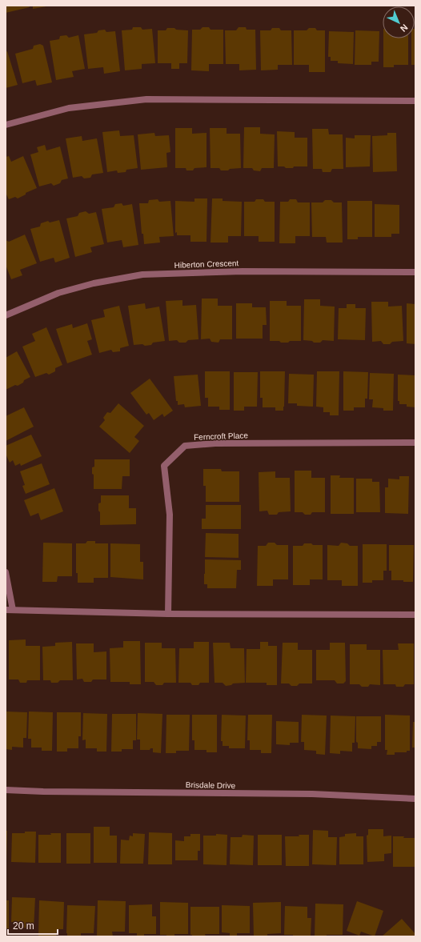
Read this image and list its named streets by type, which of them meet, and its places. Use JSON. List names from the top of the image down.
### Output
{
  "streets": {
    "street": ["Hiberton Crescent", "Ferncroft Place", "Brisdale Drive"]
  },
  "scale_bar": "20 m",
  "north": "bottom right"
}
